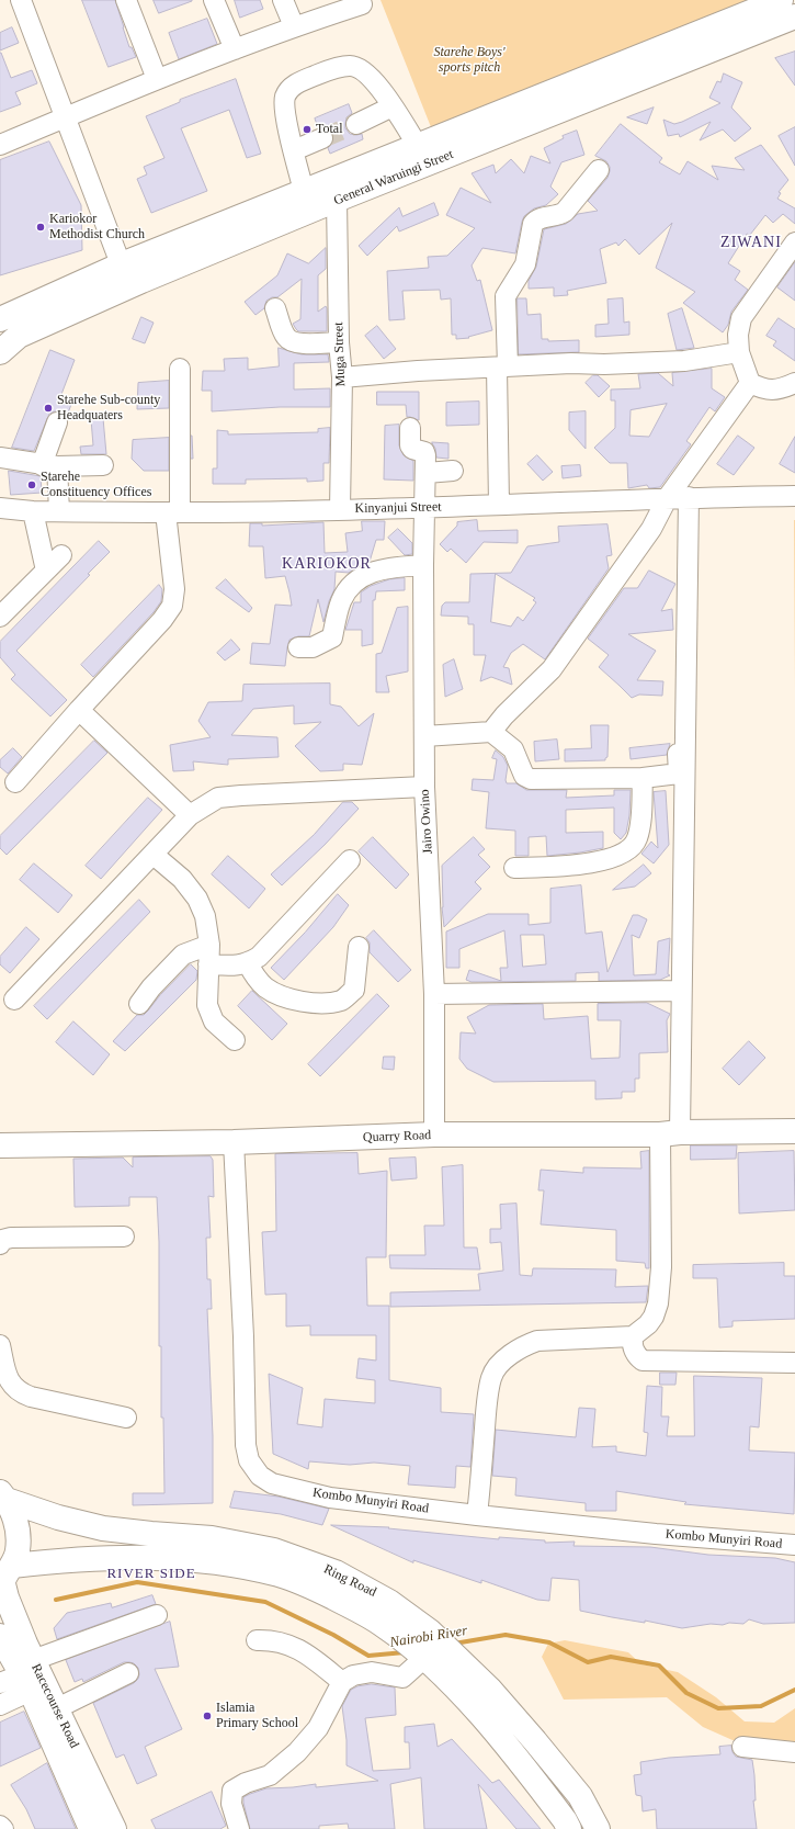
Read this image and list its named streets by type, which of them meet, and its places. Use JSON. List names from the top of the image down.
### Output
{
  "streets": {
    "main road": [
      "General Waruingi Street",
      "Quarry Road",
      "Ring Road",
      "Racecourse Road"
    ],
    "street": [
      "Muga Street",
      "Kinyanjui Street",
      "Jairo Owino",
      "Kombo Munyiri Road"
    ]
  },
  "crossings": [
    ["General Waruingi Street", "Muga Street"],
    ["Muga Street", "Kinyanjui Street"],
    ["Kinyanjui Street", "Jairo Owino"],
    ["Jairo Owino", "Quarry Road"],
    ["Quarry Road", "Kombo Munyiri Road"],
    ["Ring Road", "Racecourse Road"]
  ],
  "districts": ["ZIWANI", "KARIOKOR", "RIVER SIDE"],
  "water": ["Nairobi River"],
  "parks": ["Starehe Boys' sports pitch"],
  "places": [
    "Total",
    "Kariokor Methodist Church",
    "Starehe Sub-county Headquaters",
    "Starehe Constituency Offices",
    "Islamia Primary School"
  ]
}
